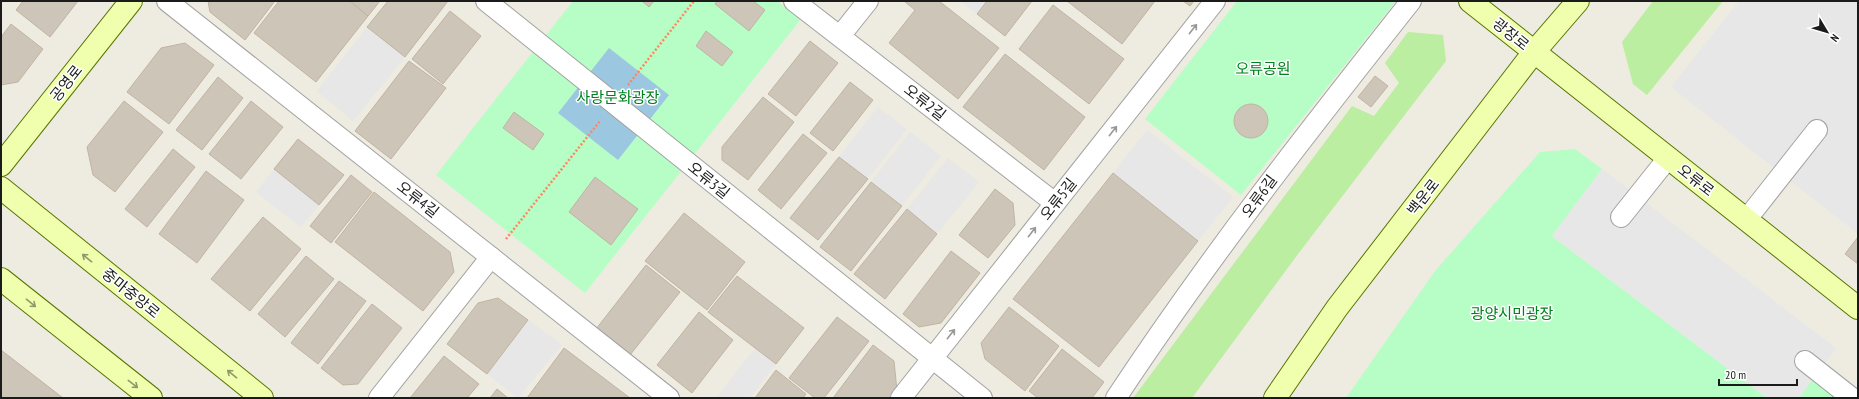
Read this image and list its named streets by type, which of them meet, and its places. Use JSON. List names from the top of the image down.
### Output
{
  "streets": {
    "main road": [
      "광장로",
      "공영로",
      "오류로",
      "백운로",
      "중마중앙로"
    ],
    "street": [
      "오류2길",
      "오류3길",
      "오류6길",
      "오류4길",
      "오류5길"
    ]
  },
  "crossings": [
    ["광장로", "오류로"],
    ["광장로", "백운로"],
    ["오류2길", "오류5길"],
    ["오류3길", "오류5길"],
    ["오류로", "백운로"]
  ],
  "one_way": ["오류5길"],
  "parks": ["오류공원", "사랑문화광장", "광양시민광장"],
  "scale_bar": "20 m",
  "north": "bottom right"
}
